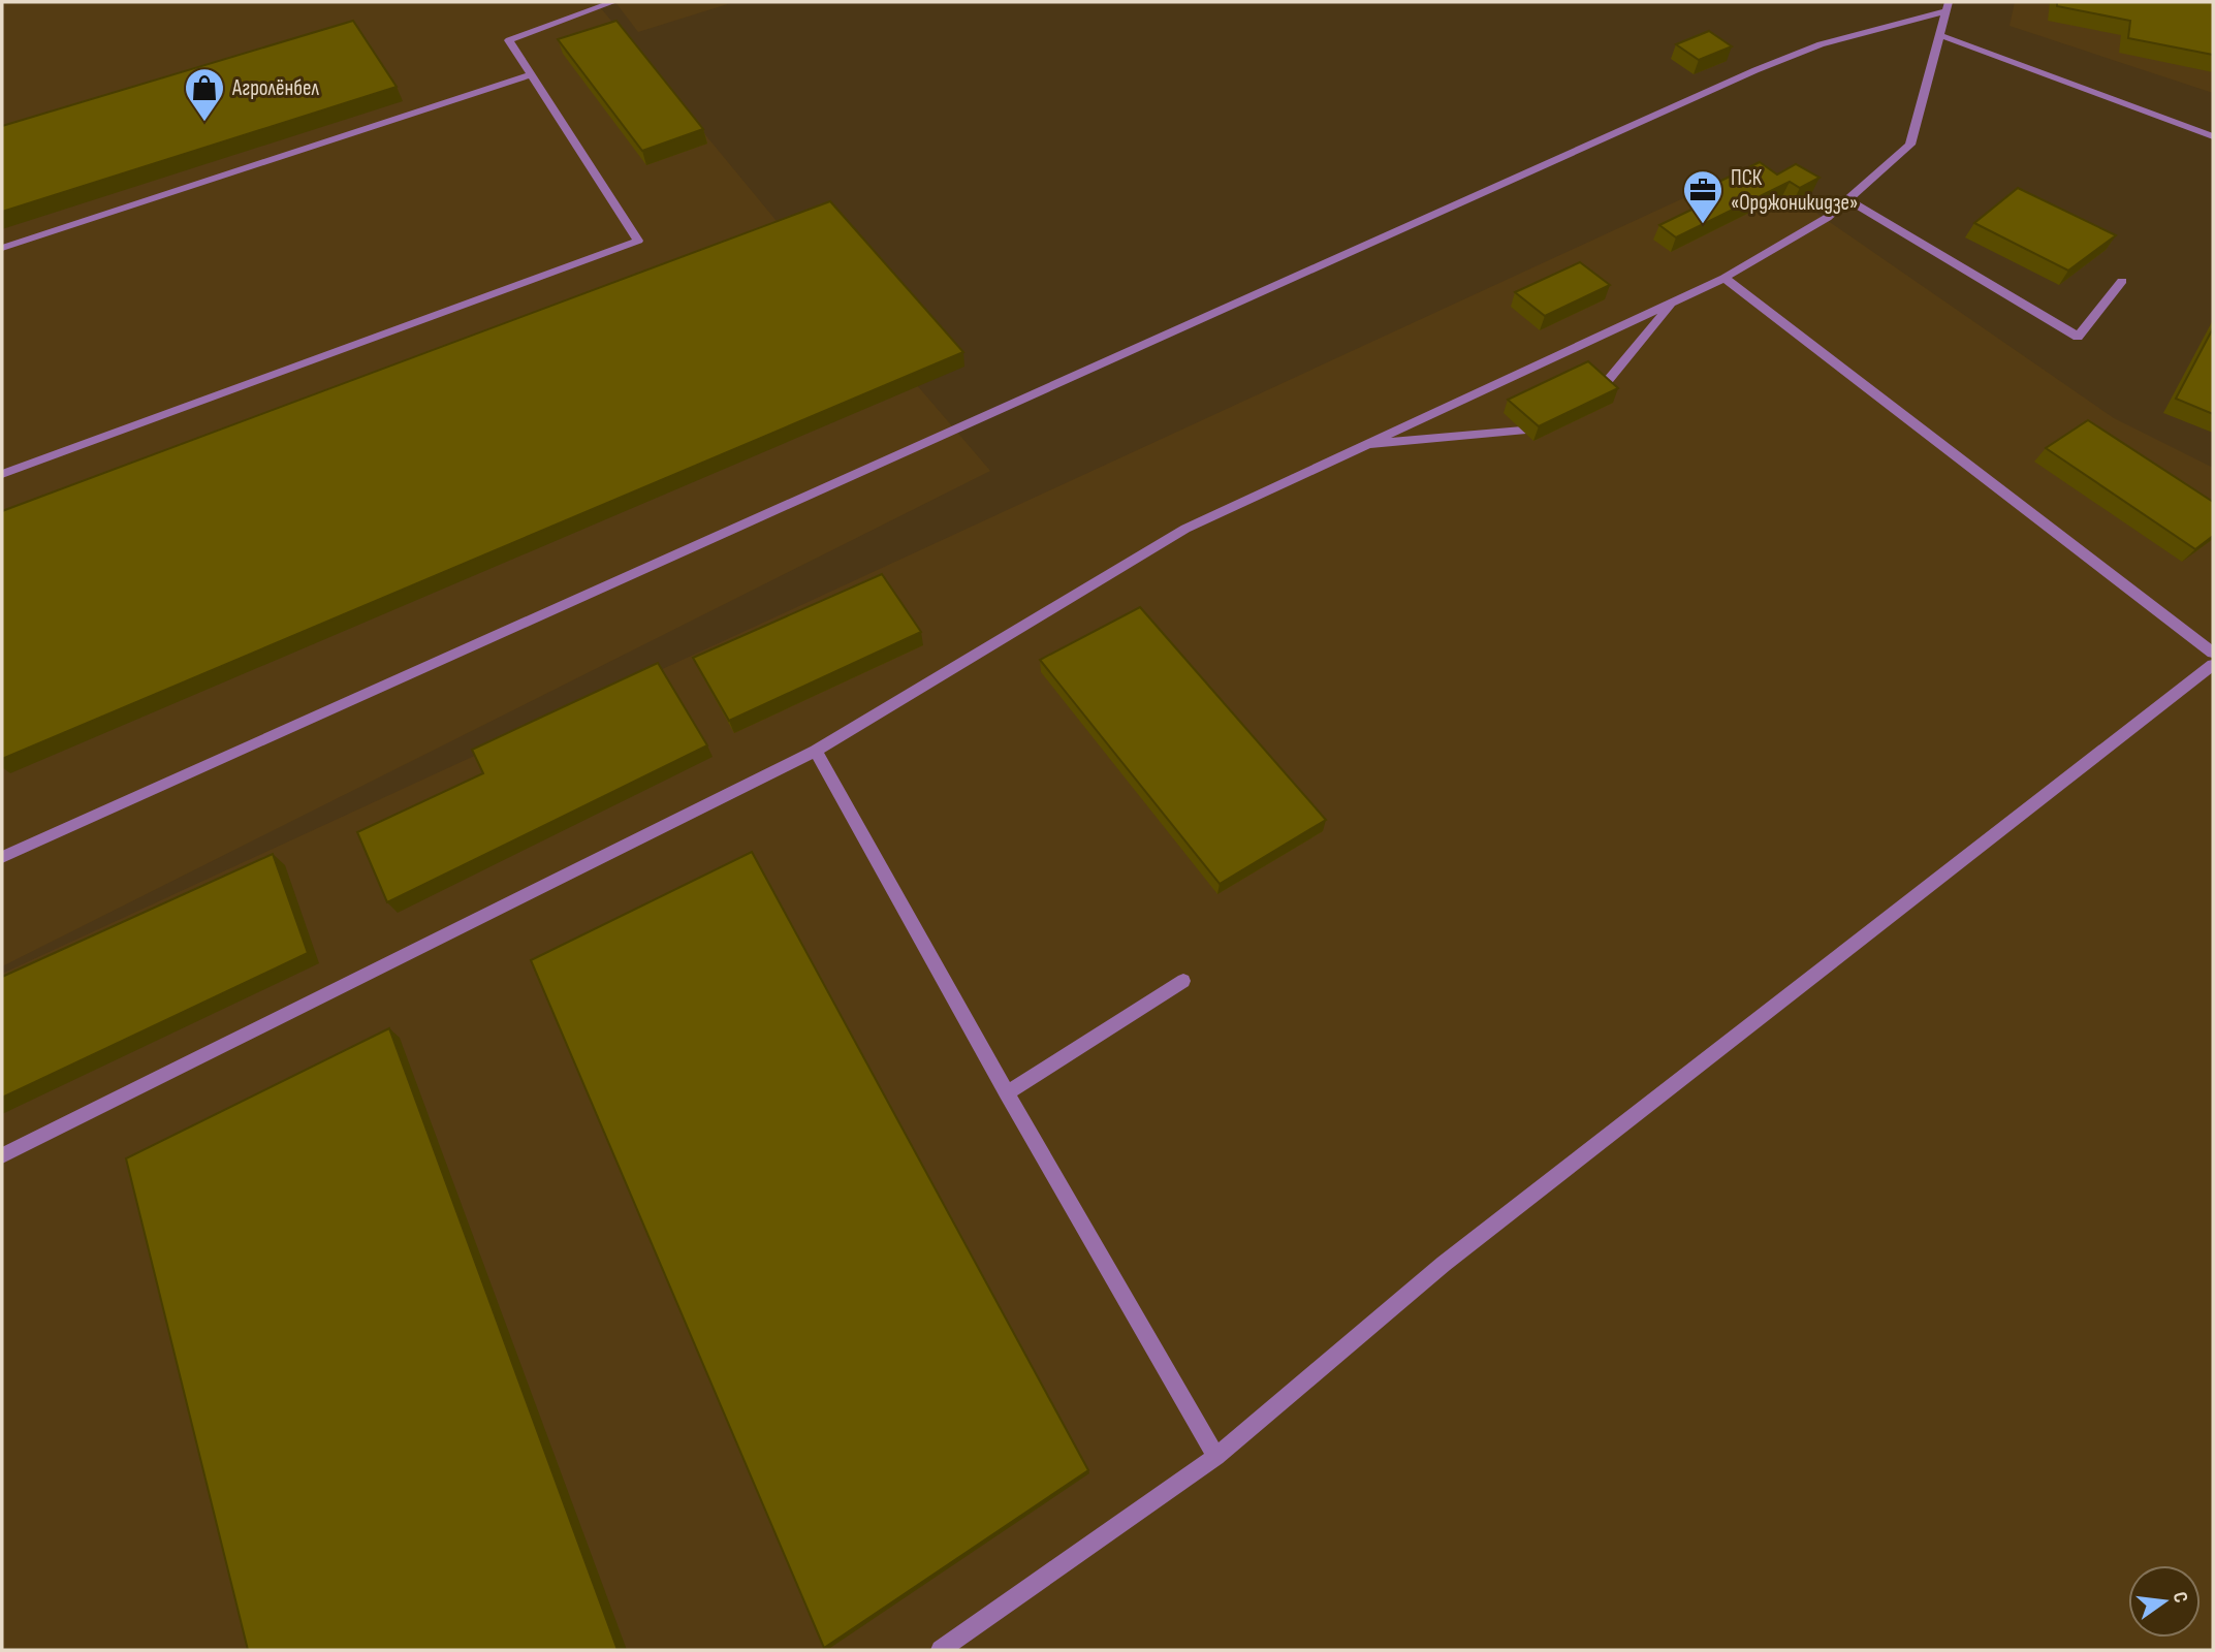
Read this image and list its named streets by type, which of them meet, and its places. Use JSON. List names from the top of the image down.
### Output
{
  "places": {
    "shop": ["Агролёнбел"],
    "office": ["ПСК «Орджоникидзе»"]
  },
  "north": "right"
}
